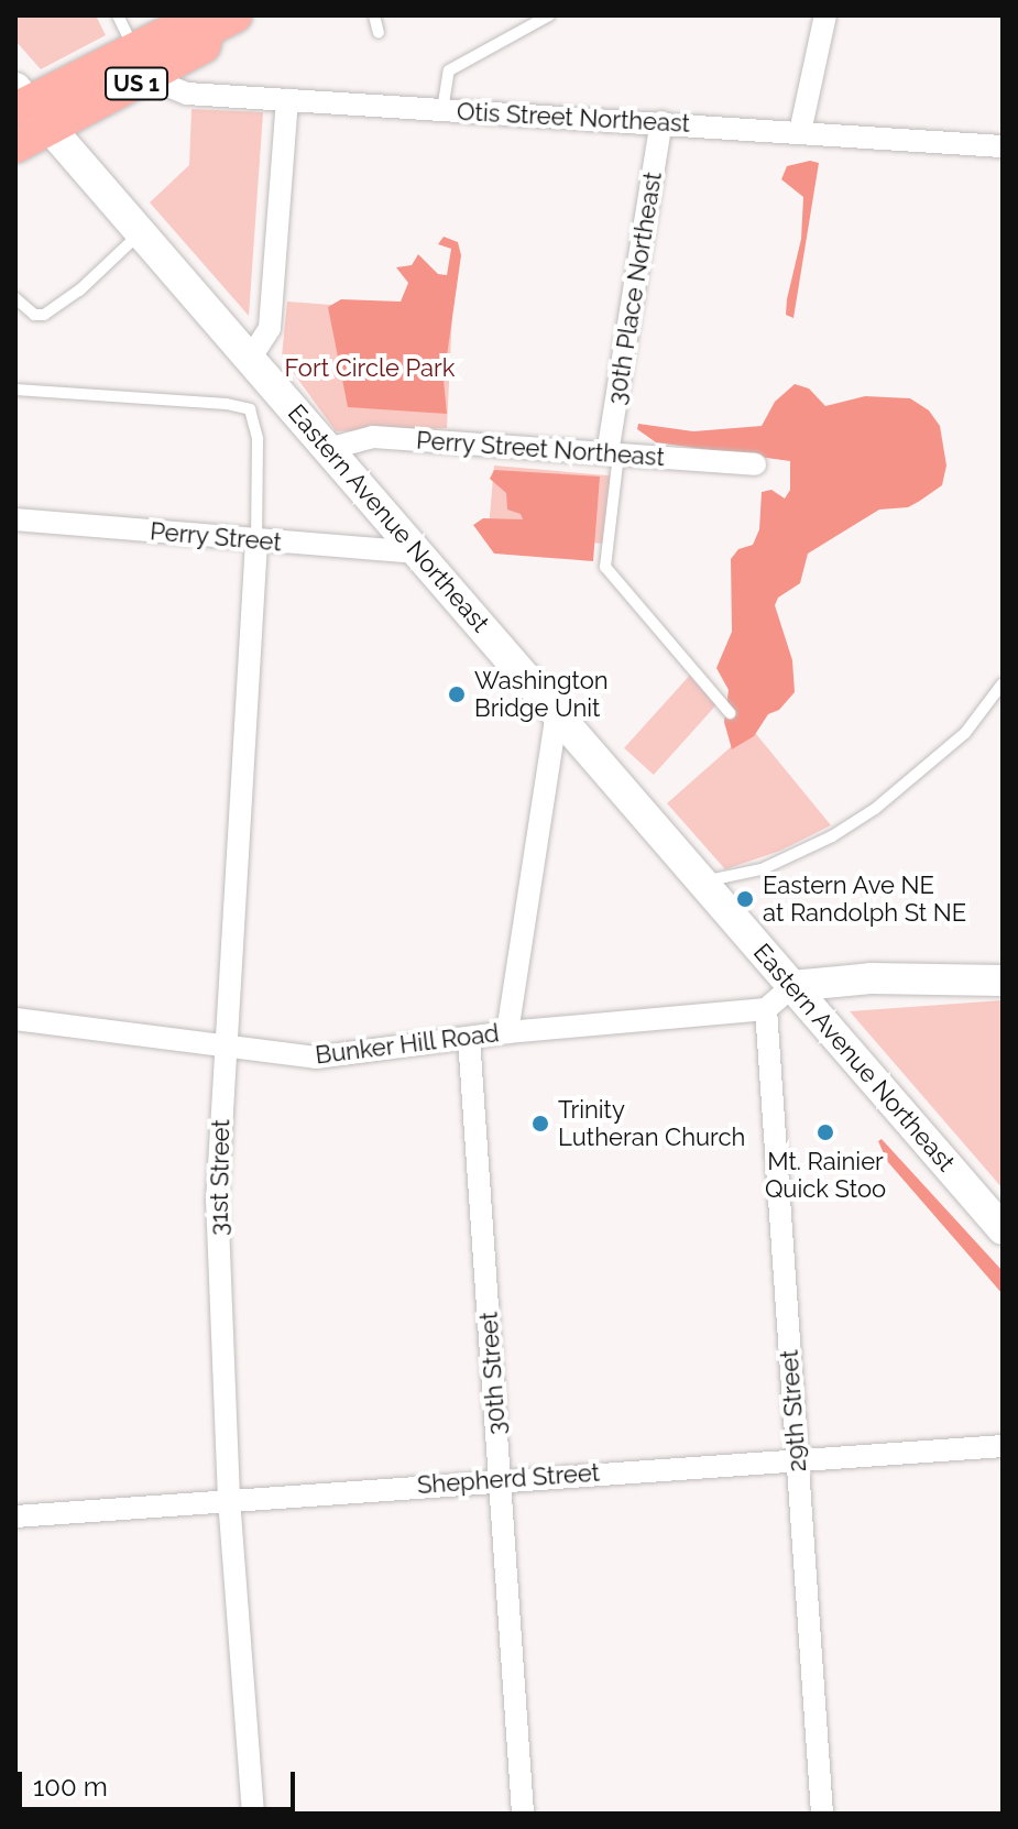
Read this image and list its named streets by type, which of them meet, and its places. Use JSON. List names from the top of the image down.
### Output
{
  "streets": {
    "main road": ["US 1", "Eastern Avenue Northeast"],
    "street": [
      "Otis Street Northeast",
      "30th Place Northeast",
      "Perry Street Northeast",
      "Perry Street",
      "Bunker Hill Road",
      "31st Street",
      "30th Street",
      "29th Street",
      "Shepherd Street"
    ]
  },
  "crossings": [
    ["US 1", "Otis Street Northeast"],
    ["US 1", "Eastern Avenue Northeast"],
    ["Otis Street Northeast", "30th Place Northeast"],
    ["30th Place Northeast", "Perry Street Northeast"],
    ["Perry Street Northeast", "Eastern Avenue Northeast"],
    ["Eastern Avenue Northeast", "Perry Street"],
    ["Perry Street", "31st Street"],
    ["Bunker Hill Road", "31st Street"],
    ["Bunker Hill Road", "30th Street"],
    ["Bunker Hill Road", "29th Street"],
    ["31st Street", "Shepherd Street"],
    ["30th Street", "Shepherd Street"],
    ["29th Street", "Shepherd Street"]
  ],
  "parks": ["Fort Circle Park"],
  "places": [
    "Washington Bridge Unit",
    "Eastern Ave NE at Randolph St NE",
    "Trinity Lutheran Church",
    "Mt. Rainier Quick Stoo"
  ],
  "scale_bar": "100 m"
}
